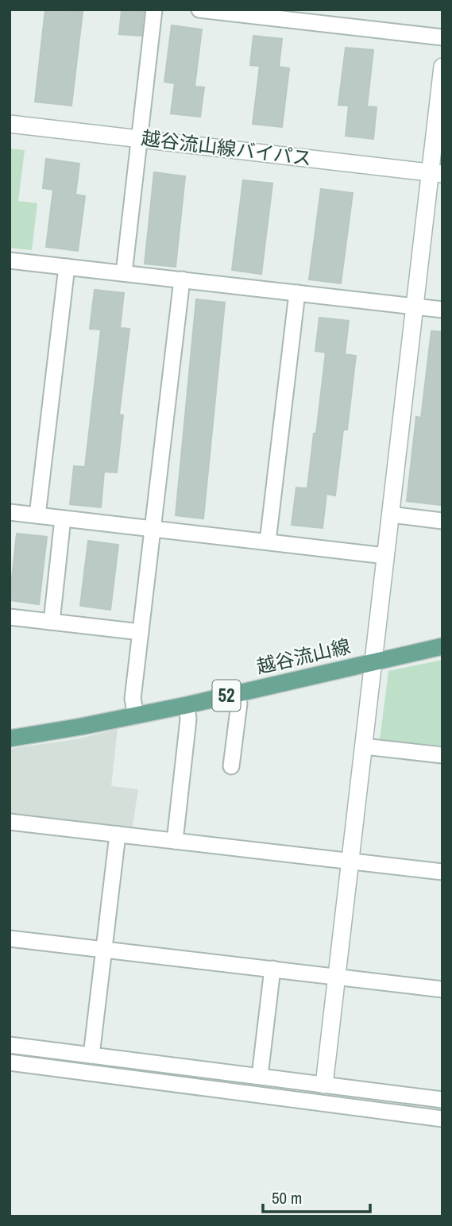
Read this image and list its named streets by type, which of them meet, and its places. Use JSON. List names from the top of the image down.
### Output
{
  "streets": {
    "main road": ["越谷流山線", "52"],
    "street": ["越谷流山線バイパス"]
  },
  "scale_bar": "50 m"
}
